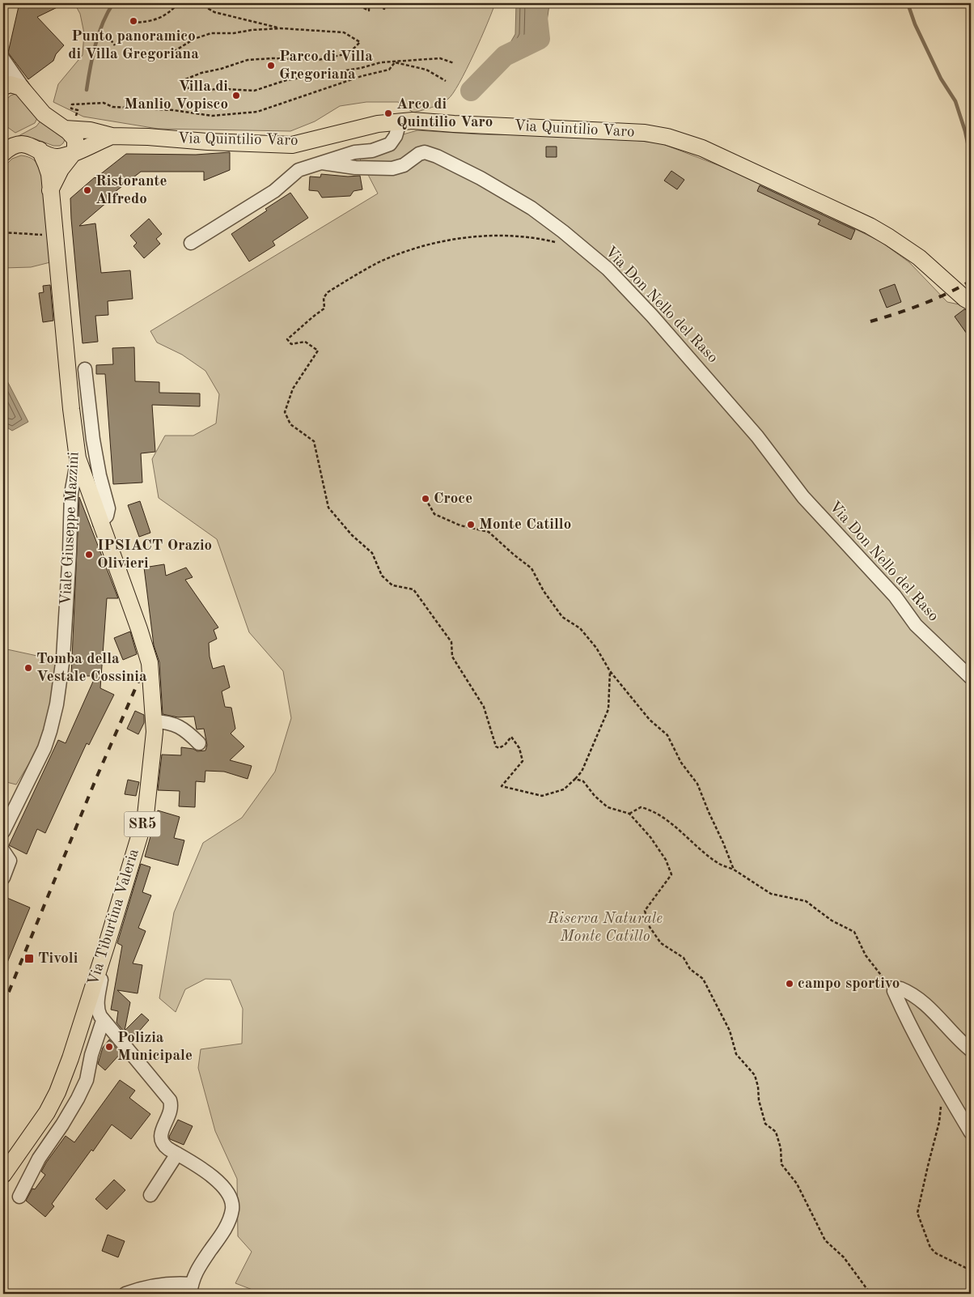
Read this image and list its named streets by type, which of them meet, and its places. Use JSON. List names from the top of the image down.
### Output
{
  "streets": {
    "main road": [
      "Via Quintilio Varo",
      "Viale Giuseppe Mazzini",
      "SR5",
      "Via Tiburtina Valeria"
    ],
    "street": ["Via Don Nello del Raso"]
  },
  "crossings": [
    ["Viale Giuseppe Mazzini", "Via Tiburtina Valeria"]
  ],
  "parks": ["Riserva Naturale Monte Catillo"],
  "places": {
    "other": [
      "Punto panoramico di Villa Gregoriana",
      "Parco di Villa Gregoriana",
      "Villa di Manlio Vopisco",
      "Arco di Quintilio Varo",
      "Ristorante Alfredo",
      "Croce",
      "Monte Catillo",
      "IPSIACT Orazio Olivieri",
      "Tomba della Vestale Cossinia",
      "campo sportivo",
      "Polizia Municipale"
    ],
    "transit": ["Tivoli"]
  }
}
